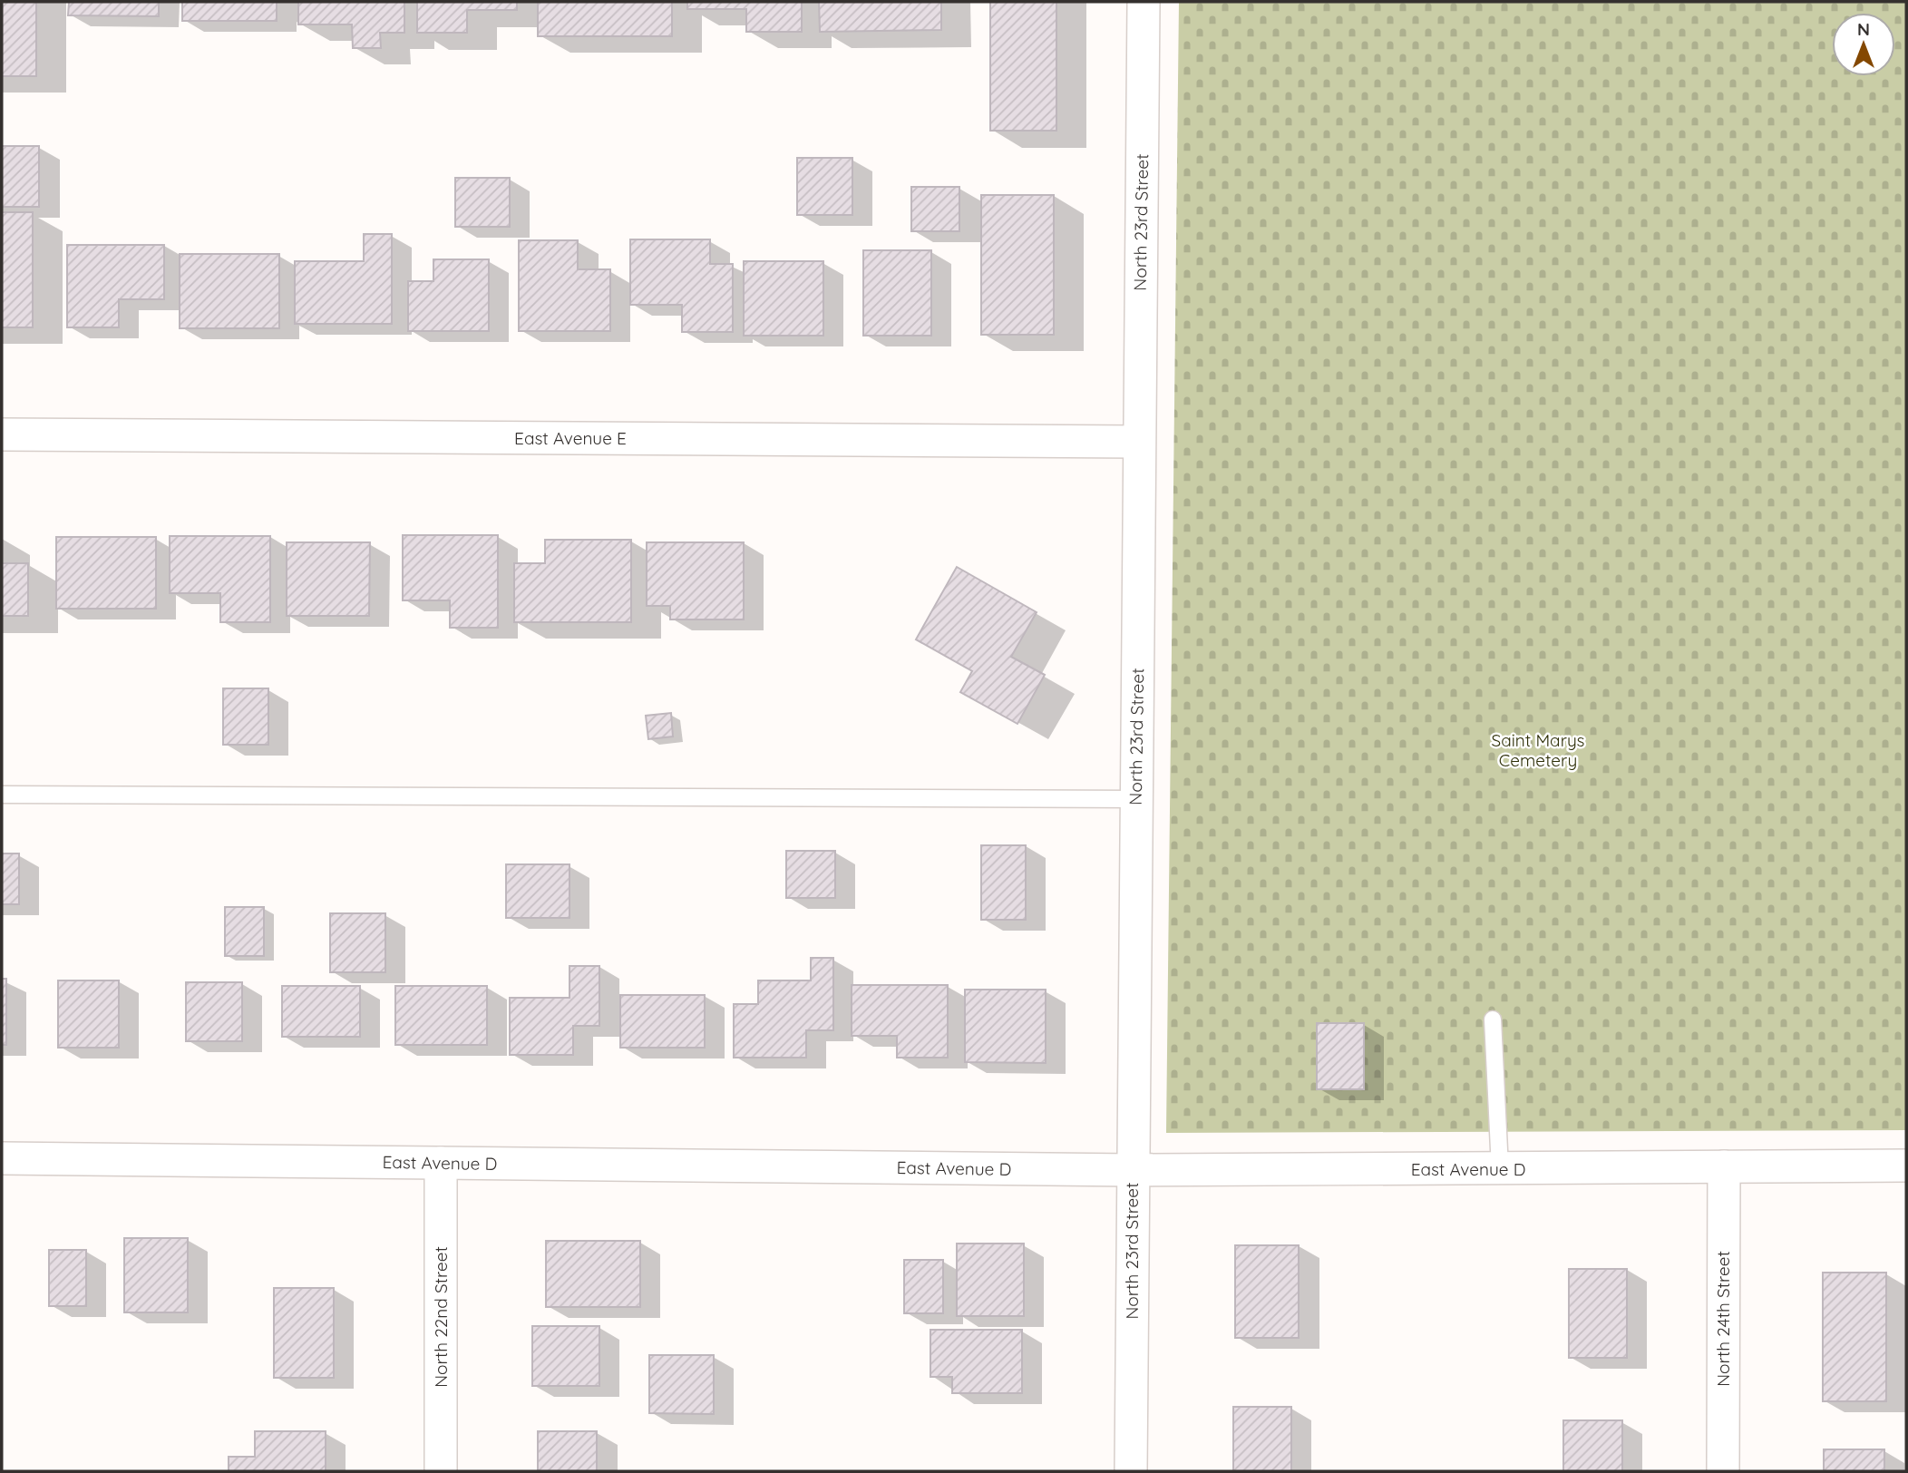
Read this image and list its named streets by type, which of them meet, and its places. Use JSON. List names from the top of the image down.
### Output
{
  "streets": {
    "street": [
      "North 23rd Street",
      "East Avenue E",
      "East Avenue D",
      "North 22nd Street",
      "North 24th Street"
    ]
  },
  "crossings": [
    ["North 23rd Street", "East Avenue E"],
    ["North 23rd Street", "East Avenue D"],
    ["East Avenue D", "North 22nd Street"],
    ["East Avenue D", "North 24th Street"]
  ],
  "parks": ["Saint Marys Cemetery"],
  "north": "top"
}
